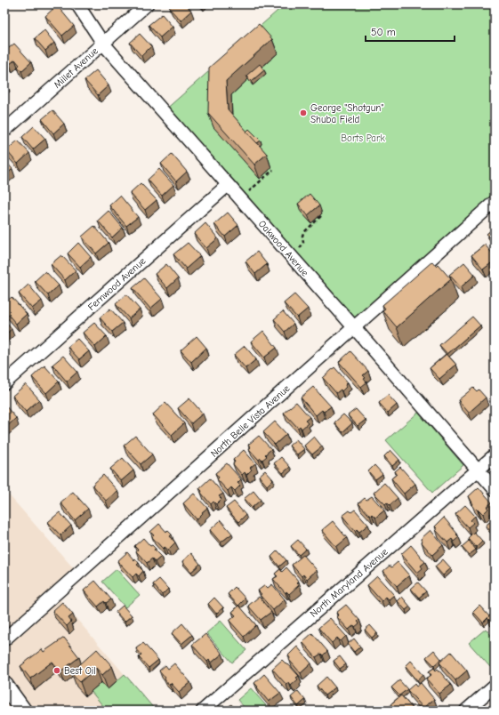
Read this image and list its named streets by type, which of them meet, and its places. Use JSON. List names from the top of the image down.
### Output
{
  "streets": {
    "street": [
      "Millet Avenue",
      "Oakwood Avenue",
      "Fernwood Avenue",
      "North Belle Vista Avenue",
      "North Maryland Avenue"
    ]
  },
  "crossings": [
    ["Millet Avenue", "Oakwood Avenue"],
    ["Oakwood Avenue", "Fernwood Avenue"],
    ["Oakwood Avenue", "North Belle Vista Avenue"],
    ["Oakwood Avenue", "North Maryland Avenue"]
  ],
  "parks": ["Borts Park"],
  "places": ["George \"Shotgun\" Shuba Field", "Best Oil"],
  "scale_bar": "50 m"
}
